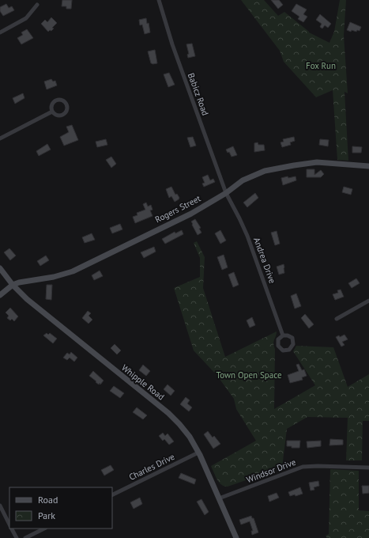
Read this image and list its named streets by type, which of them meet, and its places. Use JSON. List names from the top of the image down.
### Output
{
  "streets": {
    "street": [
      "Babicz Road",
      "Rogers Street",
      "Andrea Drive",
      "Whipple Road",
      "Charles Drive",
      "Windsor Drive"
    ]
  },
  "crossings": [
    ["Babicz Road", "Rogers Street"],
    ["Babicz Road", "Andrea Drive"],
    ["Rogers Street", "Andrea Drive"],
    ["Rogers Street", "Whipple Road"],
    ["Whipple Road", "Charles Drive"],
    ["Whipple Road", "Windsor Drive"]
  ],
  "parks": ["Fox Run", "Town Open Space"],
  "legend": ["Road", "Park"]
}
